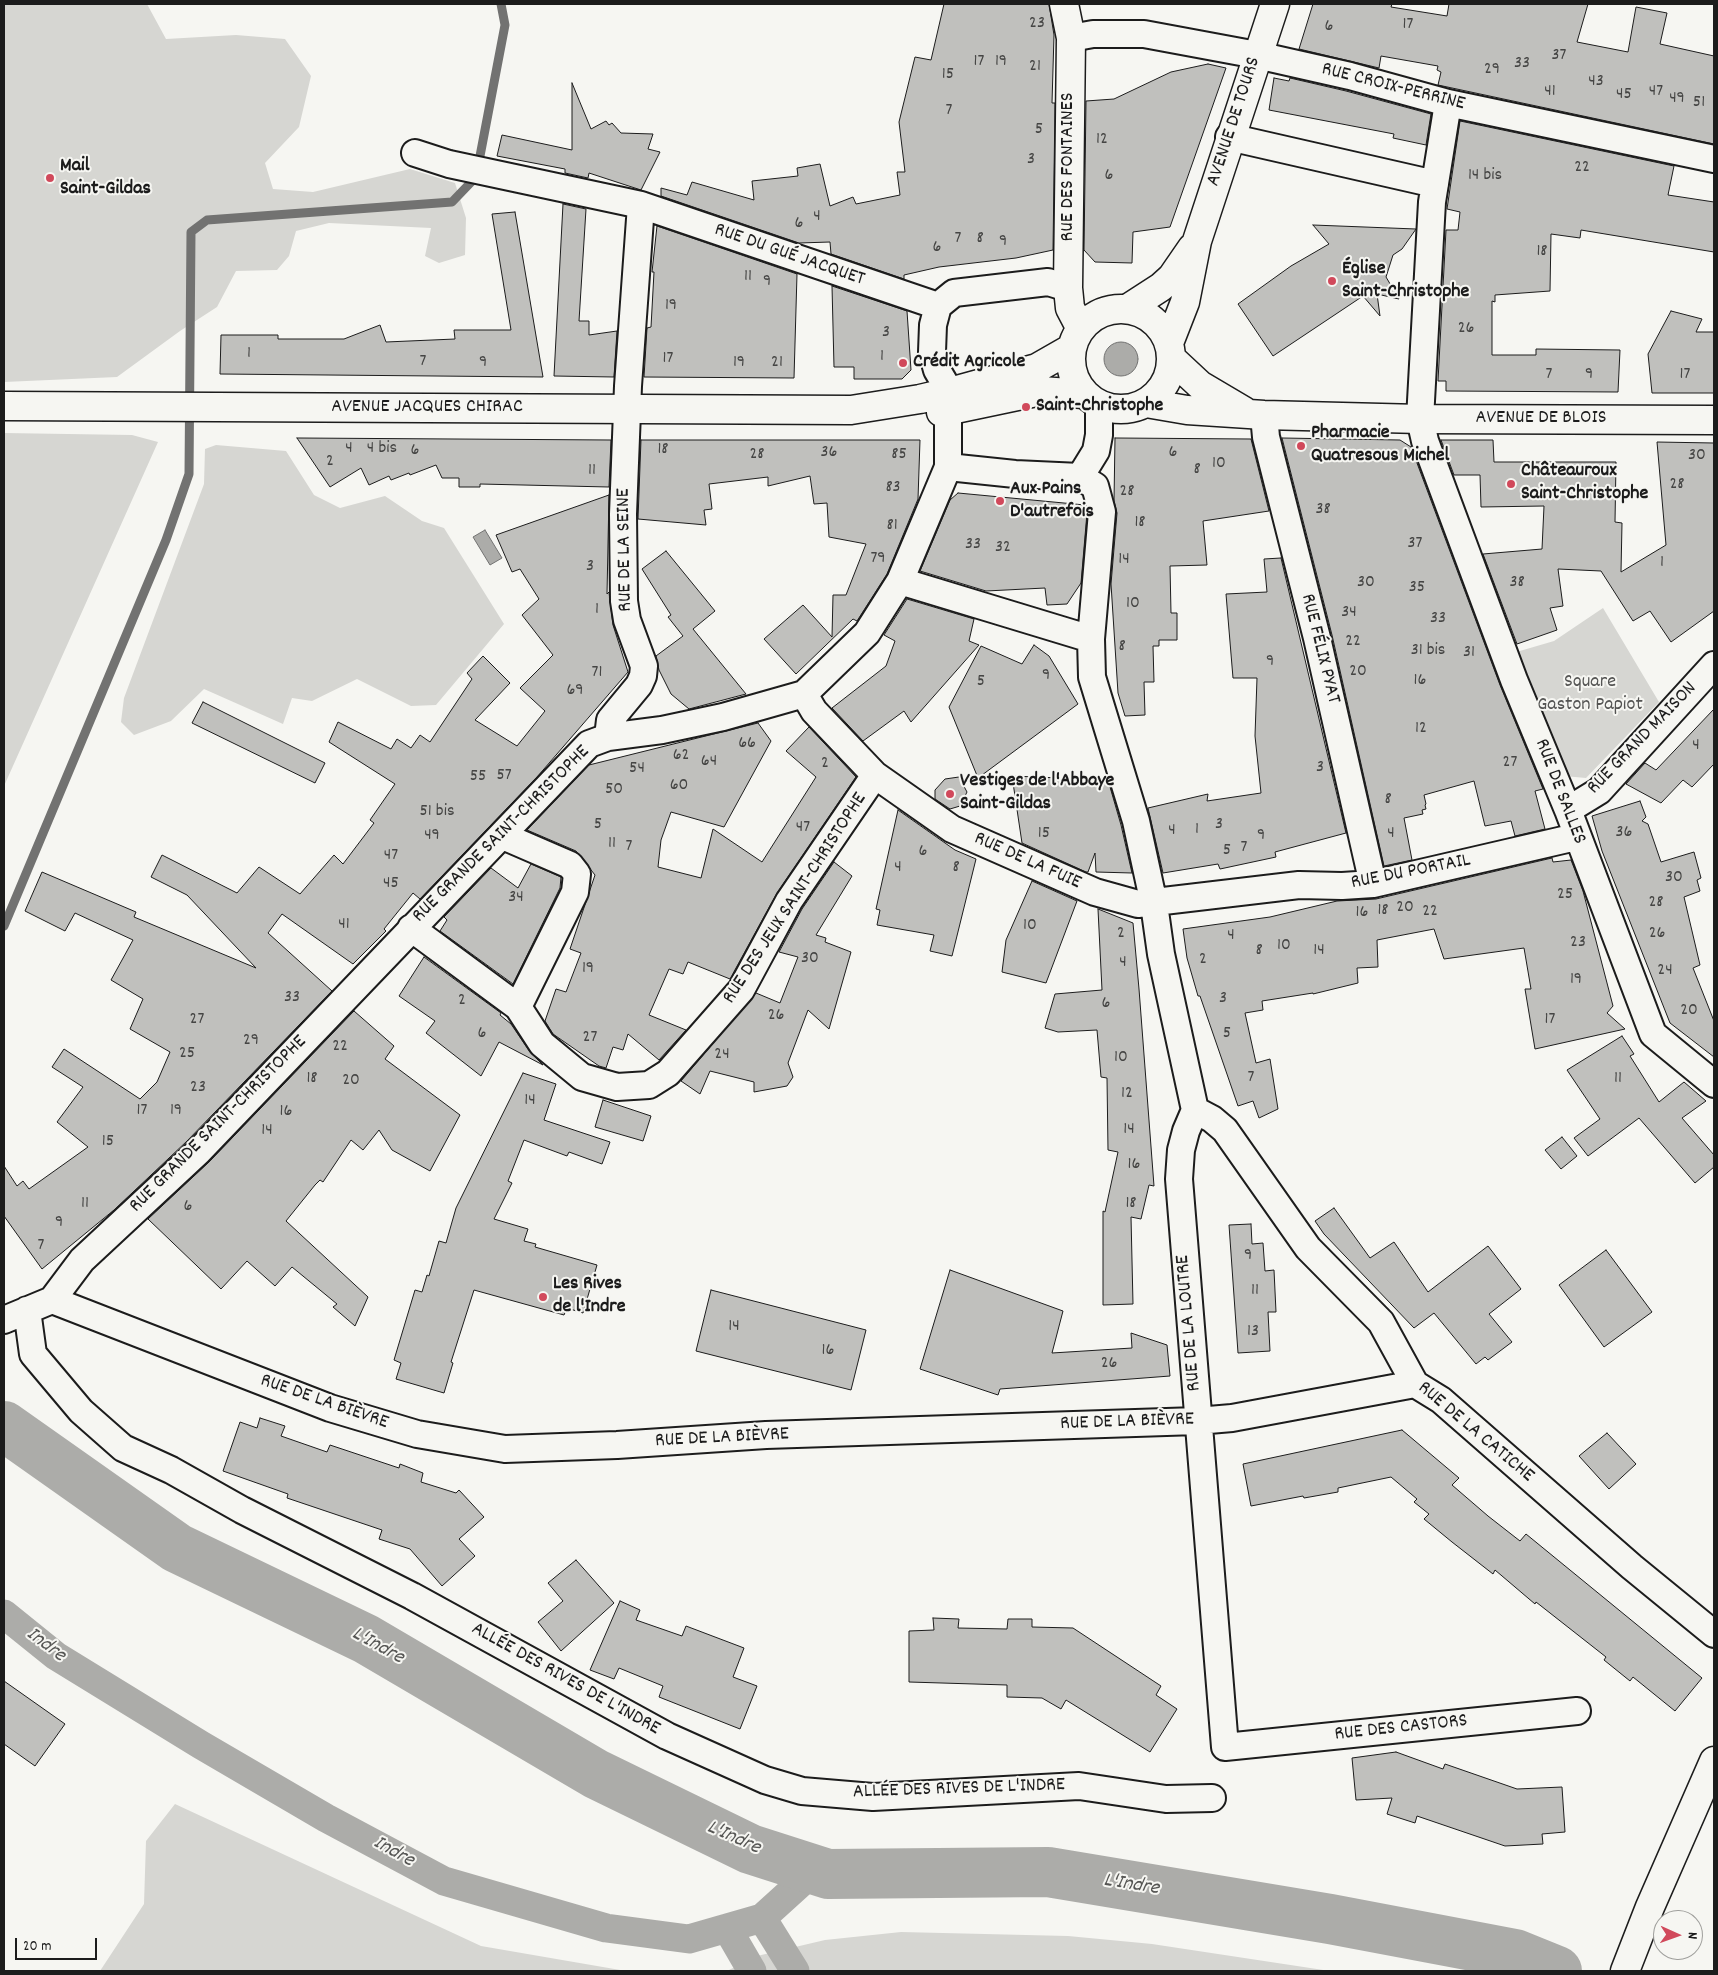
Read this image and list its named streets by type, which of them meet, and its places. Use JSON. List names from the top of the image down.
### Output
{
  "streets": {
    "main road": [
      "AVENUE DE TOURS",
      "RUE DES FONTAINES",
      "AVENUE JACQUES CHIRAC",
      "AVENUE DE BLOIS"
    ],
    "street": [
      "RUE CROIX-PERRINE",
      "RUE DU GUÉ JACQUET",
      "RUE DE LA SEINE",
      "RUE FÉLIX PYAT",
      "RUE GRAND MAISON",
      "RUE DE SALLES",
      "RUE GRANDE SAINT-CHRISTOPHE",
      "RUE DE LA FUIE",
      "RUE DU PORTAIL",
      "RUE DES JEUX SAINT-CHRISTOPHE",
      "RUE DE LA LOUTRE",
      "RUE DE LA BIÈVRE",
      "RUE DE LA CATICHE",
      "ALLÉE DES RIVES DE L'INDRE",
      "RUE DES CASTORS"
    ]
  },
  "crossings": [
    ["RUE CROIX-PERRINE", "AVENUE DE TOURS"],
    ["RUE CROIX-PERRINE", "RUE DES FONTAINES"],
    ["RUE CROIX-PERRINE", "RUE DE SALLES"],
    ["AVENUE DE TOURS", "RUE DES FONTAINES"],
    ["AVENUE DE TOURS", "AVENUE DE BLOIS"],
    ["RUE DES FONTAINES", "AVENUE DE BLOIS"],
    ["AVENUE JACQUES CHIRAC", "RUE DE LA SEINE"],
    ["AVENUE JACQUES CHIRAC", "RUE GRANDE SAINT-CHRISTOPHE"],
    ["AVENUE DE BLOIS", "RUE FÉLIX PYAT"],
    ["AVENUE DE BLOIS", "RUE DE SALLES"],
    ["RUE DE LA SEINE", "RUE GRANDE SAINT-CHRISTOPHE"],
    ["RUE FÉLIX PYAT", "RUE DU PORTAIL"],
    ["RUE GRAND MAISON", "RUE DE SALLES"],
    ["RUE DE SALLES", "RUE DU PORTAIL"],
    ["RUE GRANDE SAINT-CHRISTOPHE", "RUE DE LA FUIE"],
    ["RUE GRANDE SAINT-CHRISTOPHE", "RUE DES JEUX SAINT-CHRISTOPHE"],
    ["RUE GRANDE SAINT-CHRISTOPHE", "RUE DE LA BIÈVRE"],
    ["RUE DE LA FUIE", "RUE DU PORTAIL"],
    ["RUE DE LA FUIE", "RUE DES JEUX SAINT-CHRISTOPHE"],
    ["RUE DE LA LOUTRE", "RUE DE LA BIÈVRE"],
    ["RUE DE LA LOUTRE", "RUE DE LA CATICHE"],
    ["RUE DE LA LOUTRE", "RUE DES CASTORS"],
    ["RUE DE LA BIÈVRE", "RUE DE LA CATICHE"]
  ],
  "water": ["Indre", "L'Indre"],
  "parks": ["Square Gaston Papiot"],
  "places": [
    "Mail Saint-Gildas",
    "Église Saint-Christophe",
    "Crédit Agricole",
    "Saint-Christophe",
    "Pharmacie Quatresous Michel",
    "Châteauroux Saint-Christophe",
    "Aux Pains D'autrefois",
    "Vestiges de l'Abbaye Saint-Gildas",
    "Les Rives de l'Indre"
  ],
  "house_numbers": [
    "23",
    "17",
    "6",
    "37",
    "17",
    "19",
    "33",
    "21",
    "29",
    "15",
    "43",
    "41",
    "47",
    "45",
    "49",
    "51",
    "7",
    "5",
    "12",
    "3",
    "22",
    "6",
    "14 bis",
    "4",
    "6",
    "7",
    "8",
    "9",
    "6",
    "18",
    "11",
    "9",
    "19",
    "26",
    "3",
    "1",
    "1",
    "17",
    "7",
    "9",
    "19",
    "21",
    "7",
    "9",
    "17",
    "4",
    "4 bis",
    "18",
    "6",
    "36",
    "6",
    "28",
    "85",
    "30",
    "2",
    "10",
    "8",
    "11",
    "28",
    "83",
    "28",
    "38",
    "18",
    "81",
    "37",
    "33",
    "32",
    "79",
    "14",
    "1",
    "3",
    "30",
    "38",
    "35",
    "10",
    "1",
    "34",
    "33",
    "22",
    "8",
    "31 bis",
    "31",
    "9",
    "20",
    "71",
    "9",
    "16",
    "5",
    "69",
    "12",
    "66",
    "4",
    "62",
    "64",
    "27",
    "2",
    "3",
    "54",
    "57",
    "55",
    "60",
    "50",
    "8",
    "51 bis",
    "5",
    "3",
    "47",
    "1",
    "4",
    "36",
    "15",
    "4",
    "49",
    "9",
    "11",
    "7",
    "7",
    "5",
    "6",
    "47",
    "4",
    "8",
    "30",
    "45",
    "25",
    "34",
    "28",
    "20",
    "18",
    "22",
    "16",
    "41",
    "10",
    "2",
    "26",
    "4",
    "23",
    "10",
    "8",
    "14",
    "30",
    "2",
    "4",
    "19",
    "24",
    "19",
    "33",
    "3",
    "2",
    "6",
    "20",
    "26",
    "27",
    "17",
    "6",
    "5",
    "27",
    "29",
    "22",
    "25",
    "24",
    "10",
    "7",
    "18",
    "11",
    "20",
    "23",
    "12",
    "14",
    "17",
    "19",
    "16",
    "14",
    "14",
    "15",
    "16",
    "11",
    "18",
    "6",
    "9",
    "7",
    "9",
    "11",
    "14",
    "13",
    "16",
    "26"
  ],
  "scale_bar": "20 m",
  "north": "right"
}
